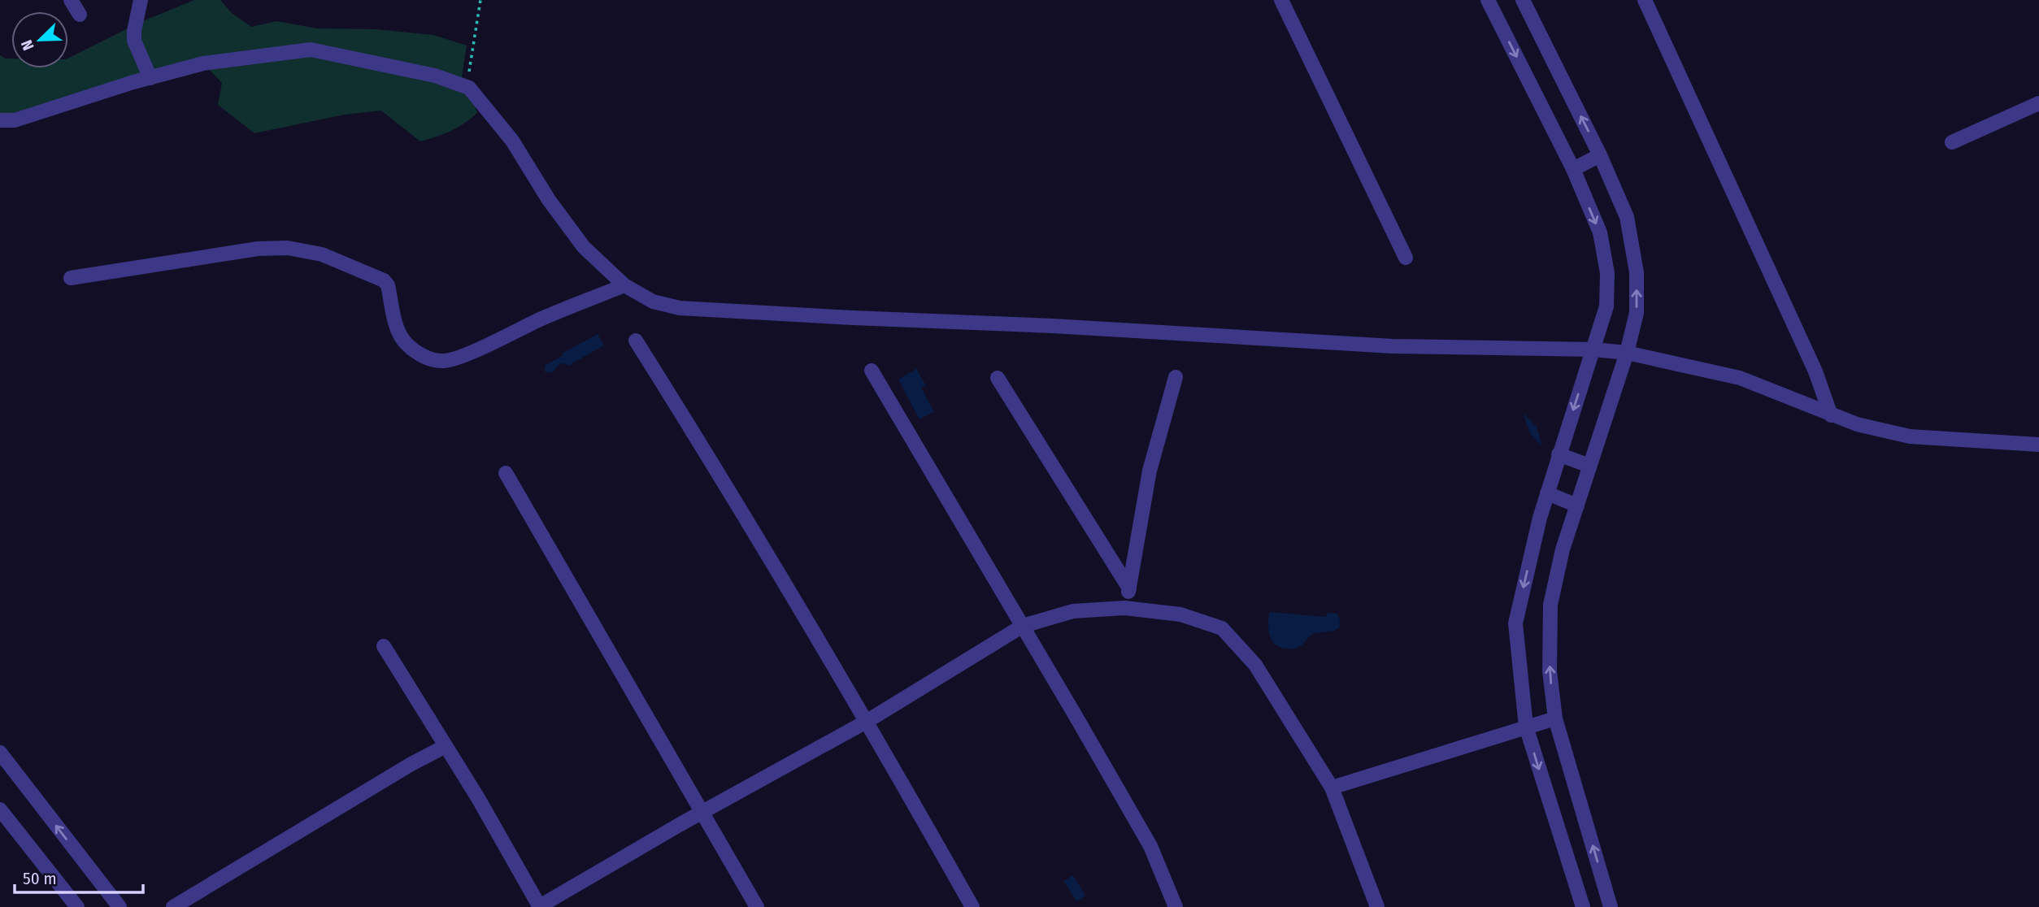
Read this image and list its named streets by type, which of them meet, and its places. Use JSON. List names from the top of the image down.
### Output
{
  "scale_bar": "50 m",
  "north": "bottom left"
}
